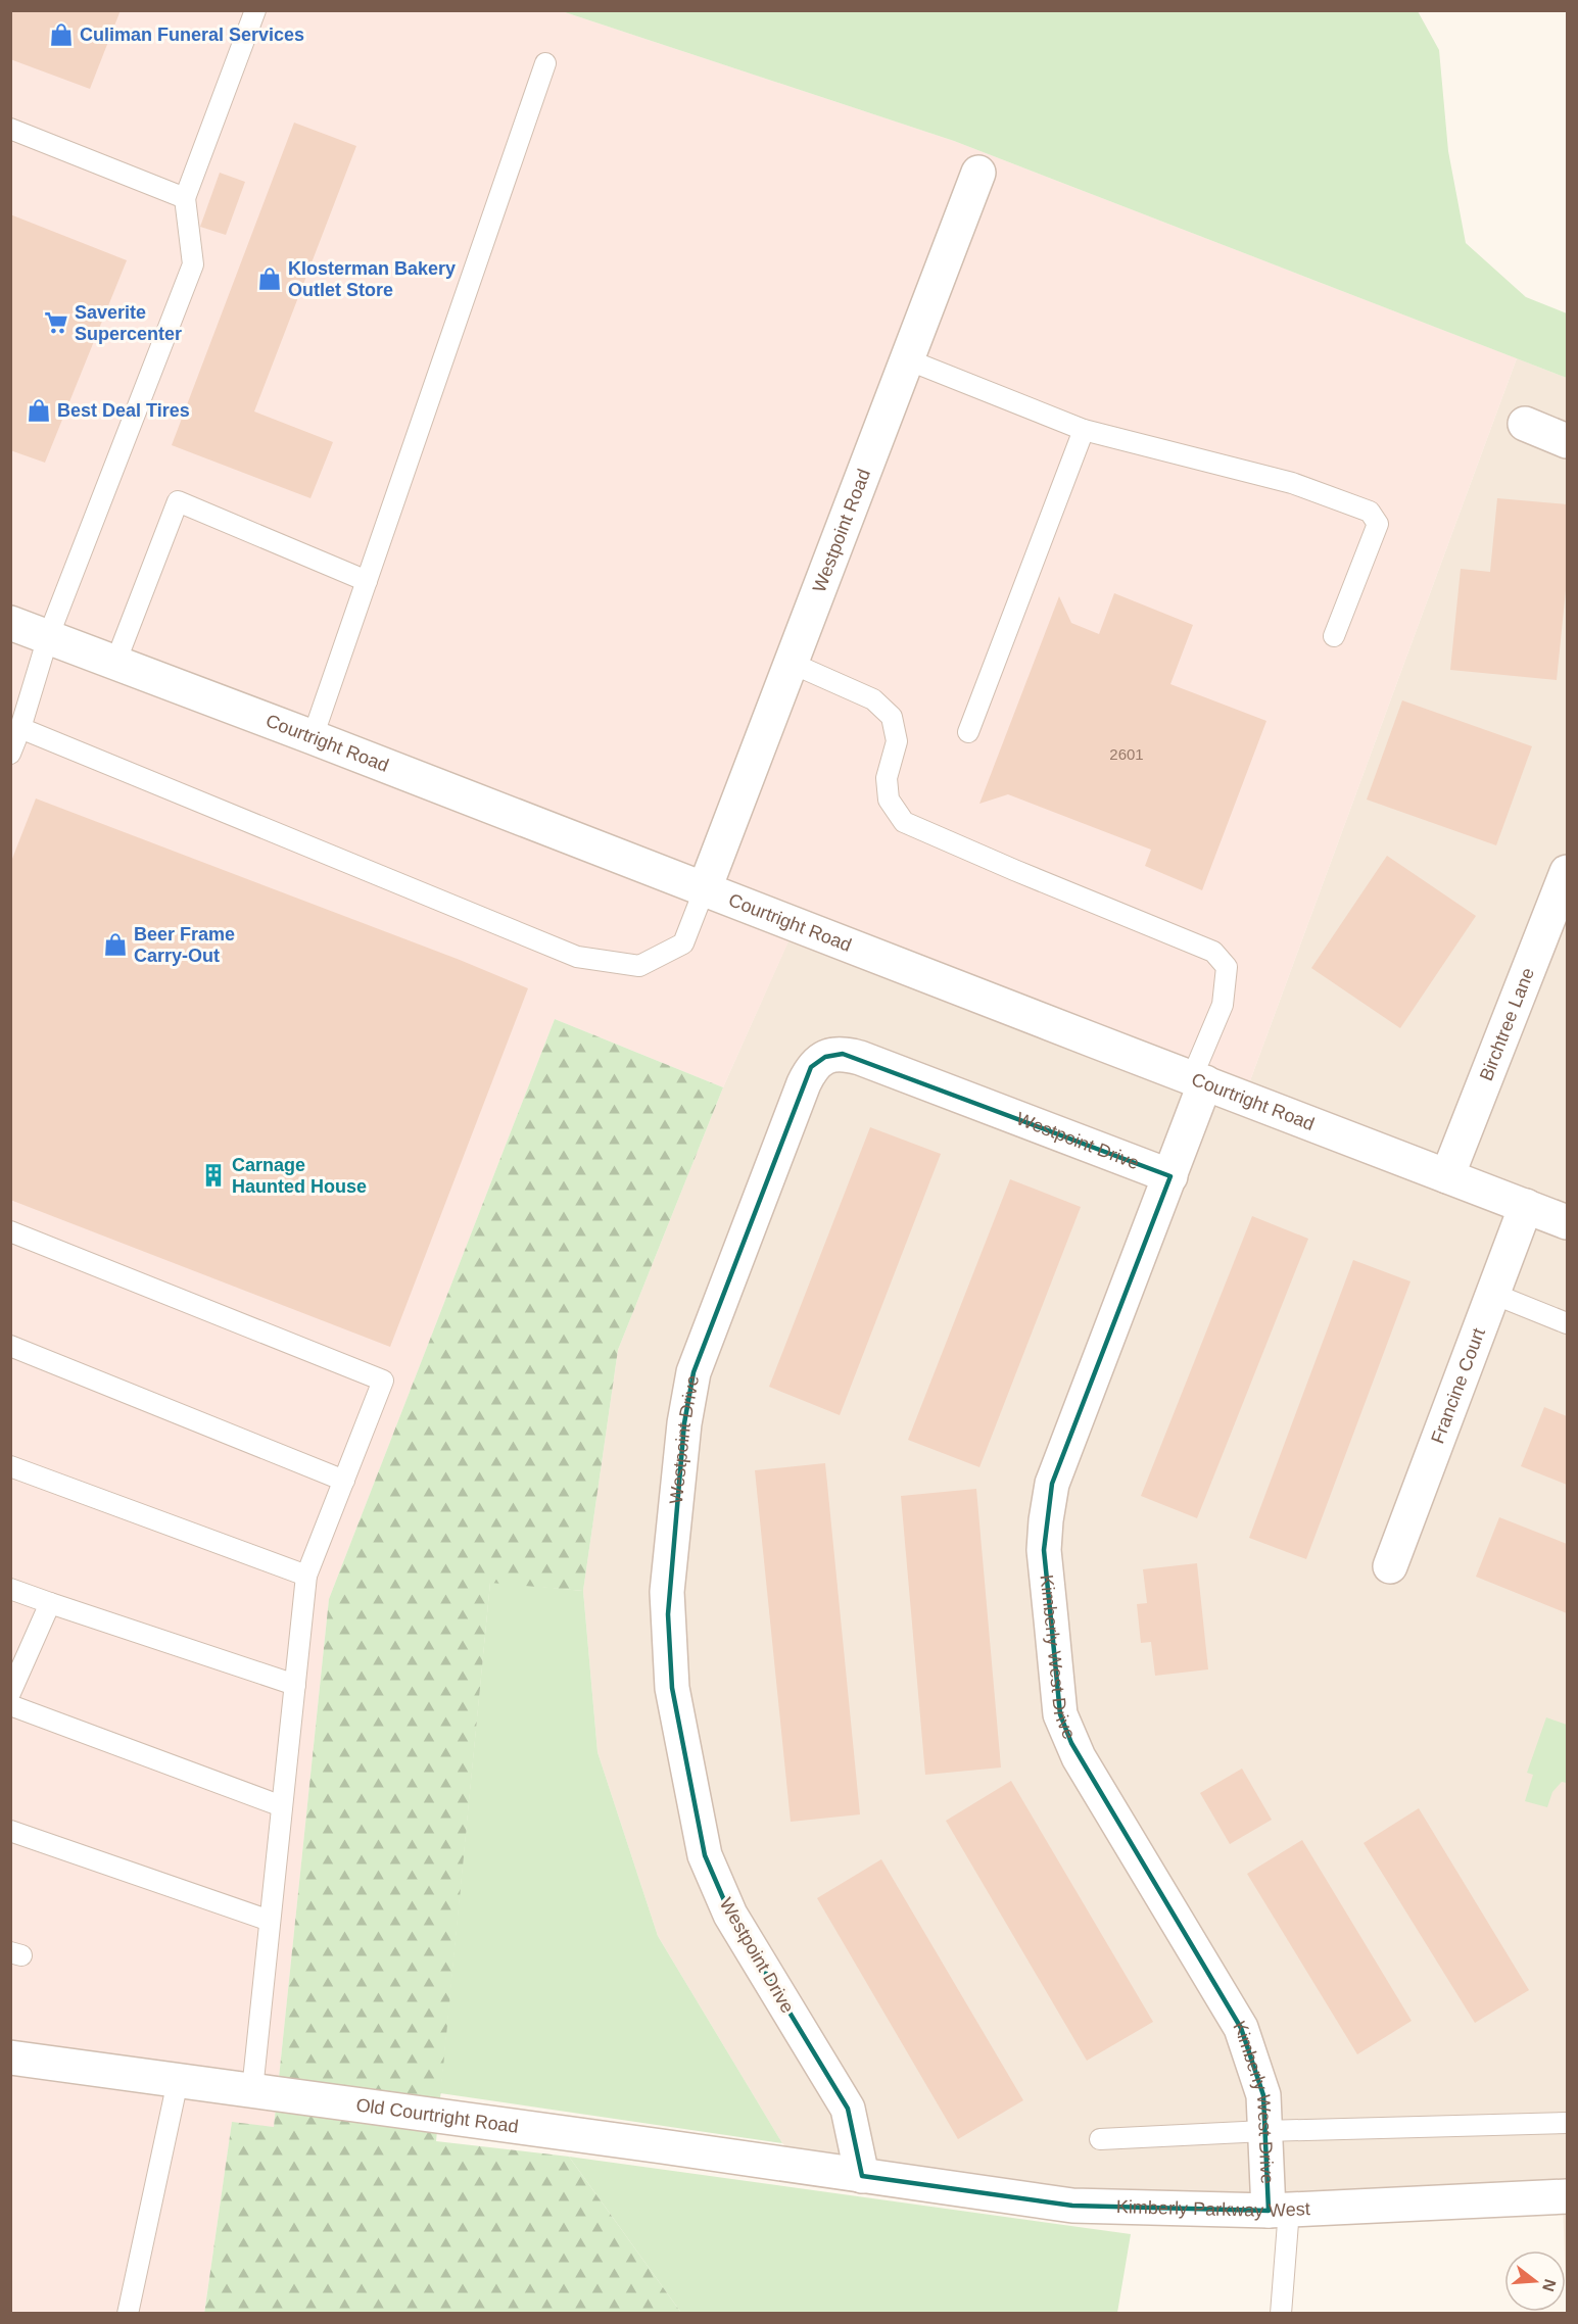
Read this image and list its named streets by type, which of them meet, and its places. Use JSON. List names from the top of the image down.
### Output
{
  "streets": {
    "street": [
      "Westpoint Road",
      "Courtright Road",
      "Birchtree Lane",
      "Westpoint Drive",
      "Francine Court",
      "Kimberly West Drive",
      "Old Courtright Road",
      "Kimberly Parkway West"
    ]
  },
  "crossings": [
    ["Westpoint Road", "Courtright Road"],
    ["Courtright Road", "Birchtree Lane"],
    ["Courtright Road", "Francine Court"],
    ["Courtright Road", "Kimberly West Drive"],
    ["Westpoint Drive", "Kimberly West Drive"],
    ["Westpoint Drive", "Old Courtright Road"],
    ["Westpoint Drive", "Kimberly Parkway West"],
    ["Kimberly West Drive", "Kimberly Parkway West"],
    ["Old Courtright Road", "Kimberly Parkway West"]
  ],
  "places": {
    "shop": [
      "Culiman Funeral Services",
      "Klosterman Bakery Outlet Store",
      "Best Deal Tires",
      "Beer Frame Carry-Out"
    ],
    "supermarket": ["Saverite Supercenter"],
    "building": ["Carnage Haunted House"]
  },
  "house_numbers": ["2601"],
  "north": "right"
}
